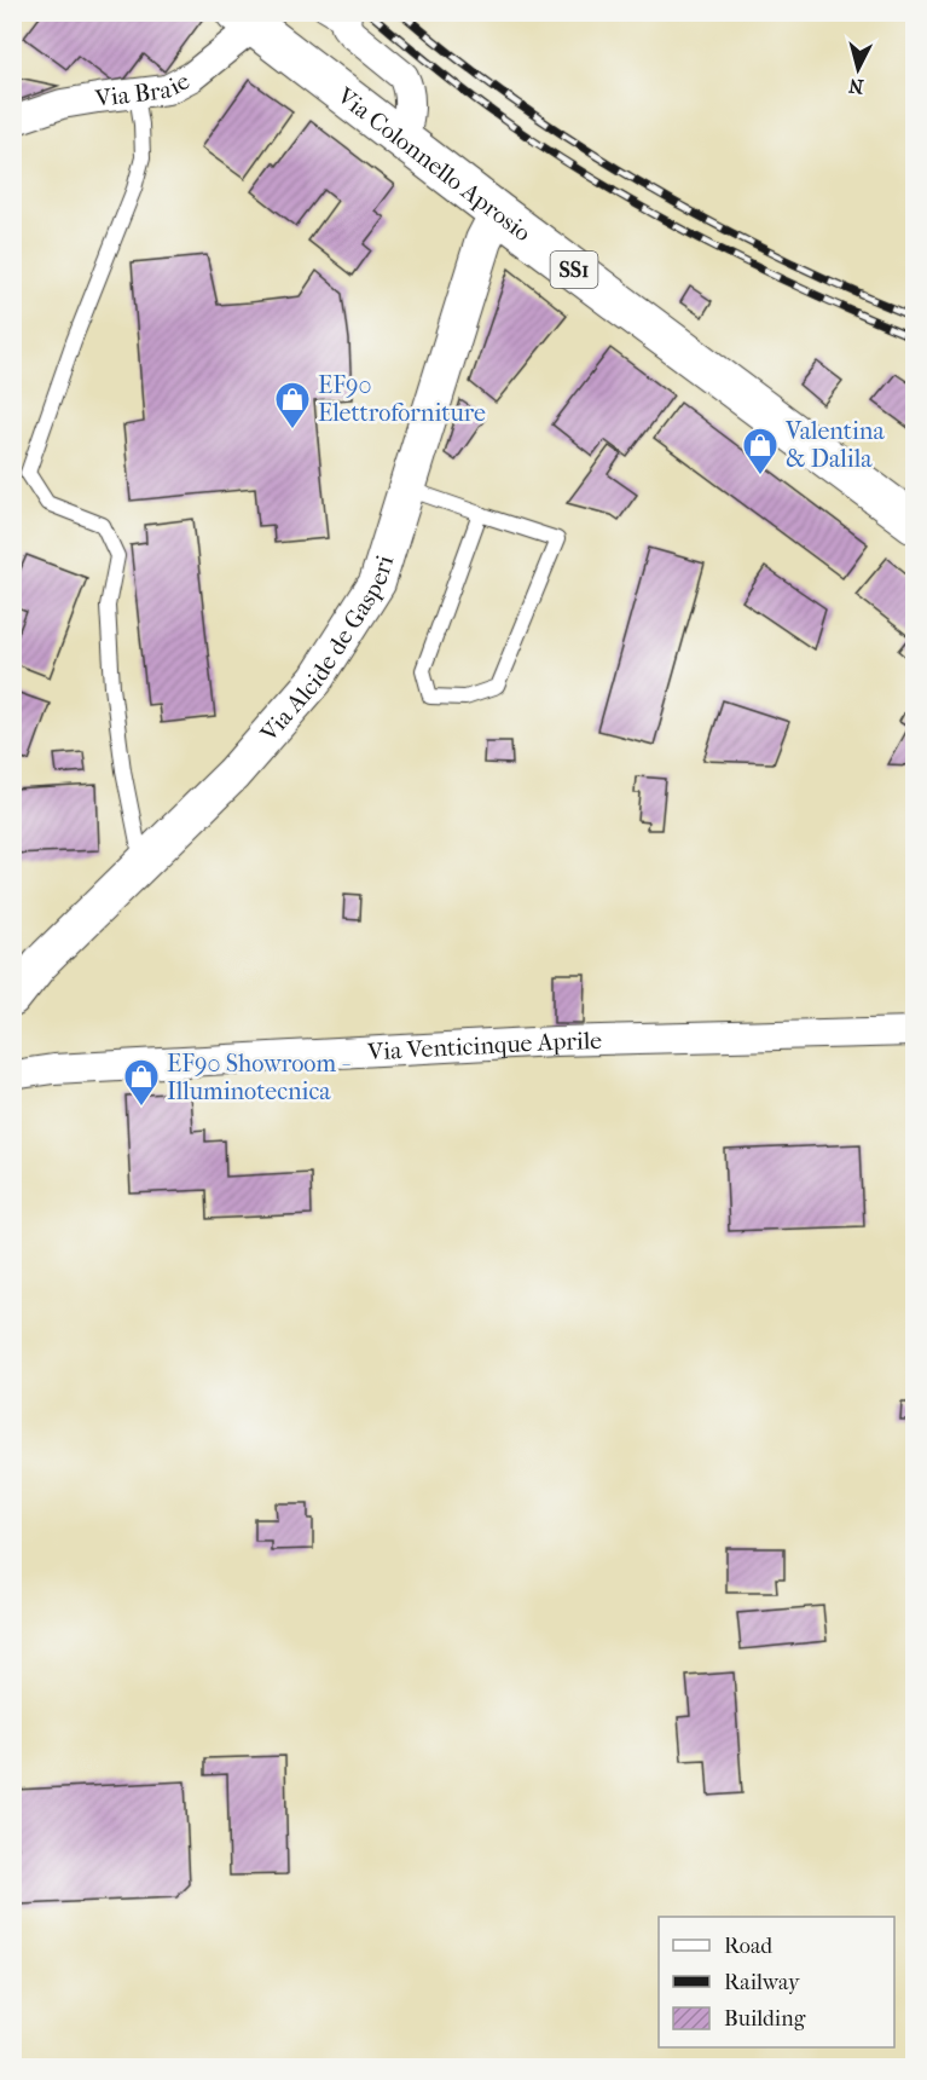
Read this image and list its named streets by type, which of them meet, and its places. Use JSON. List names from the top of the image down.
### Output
{
  "streets": {
    "main road": ["Via Colonnello Aprosio", "SS1"],
    "street": ["Via Braie", "Via Alcide de Gasperi", "Via Venticinque Aprile"]
  },
  "crossings": [
    ["Via Braie", "Via Colonnello Aprosio"],
    ["Via Colonnello Aprosio", "Via Alcide de Gasperi"]
  ],
  "places": {
    "shop": ["EF90 Elettroforniture", "Valentina & Dalila", "EF90 Showroom - Illuminotecnica"]
  },
  "legend": ["Road", "Railway", "Building"],
  "north": "bottom"
}
